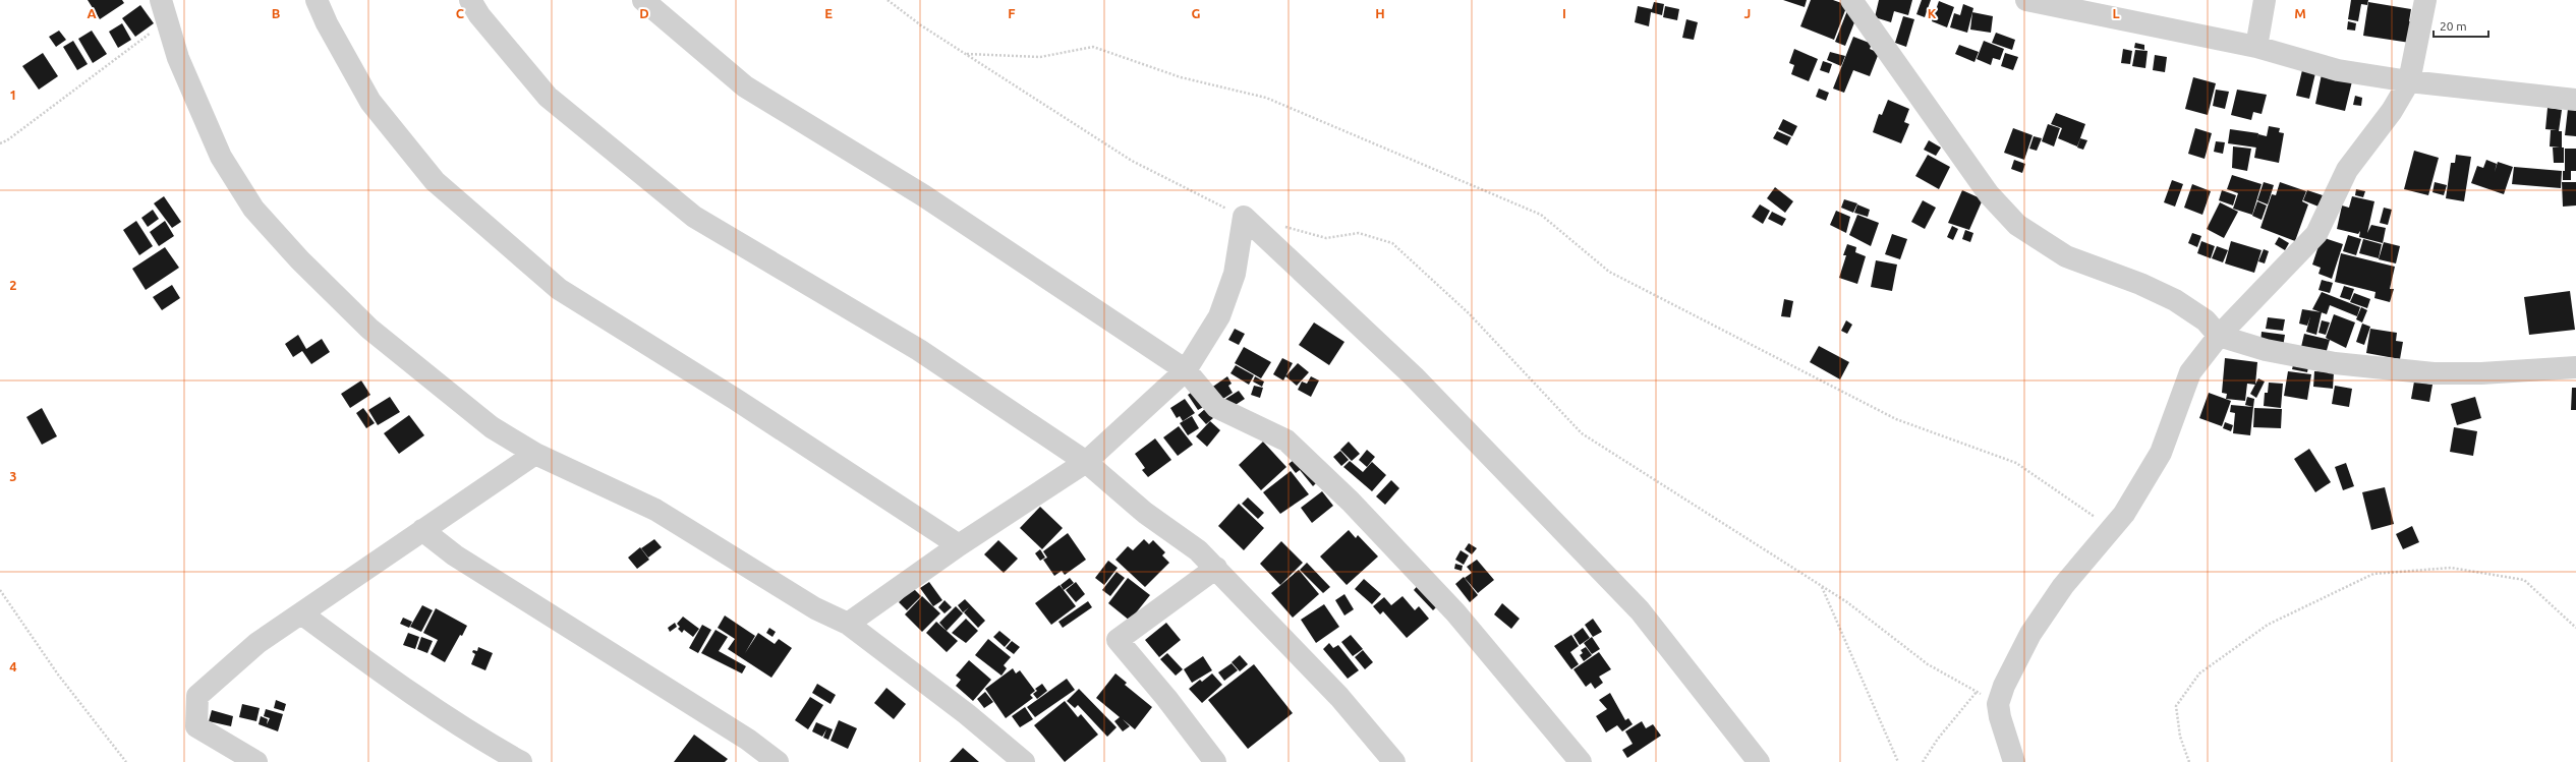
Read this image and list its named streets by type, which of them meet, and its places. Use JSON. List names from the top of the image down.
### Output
{
  "scale_bar": "20 m",
  "grid": {
    "columns": [
      "A",
      "B",
      "C",
      "D",
      "E",
      "F",
      "G",
      "H",
      "I",
      "J",
      "K",
      "L",
      "M"
    ],
    "rows": [
      "1",
      "2",
      "3",
      "4"
    ]
  }
}
